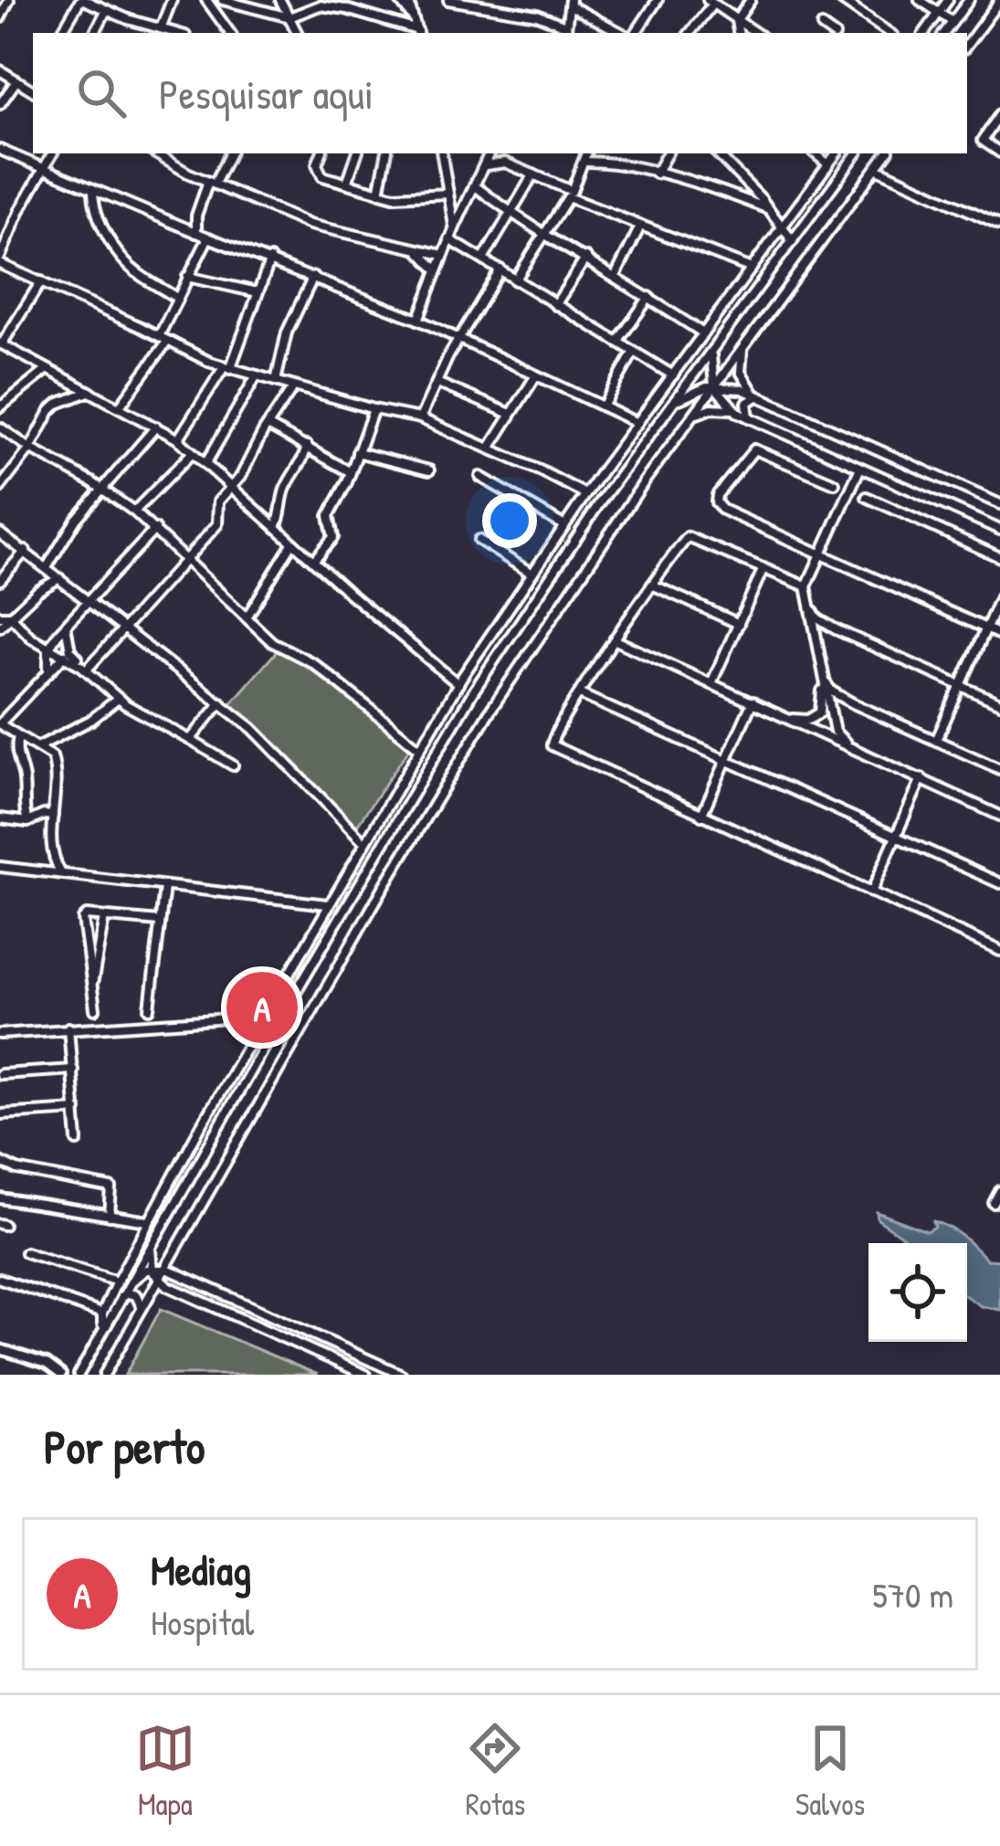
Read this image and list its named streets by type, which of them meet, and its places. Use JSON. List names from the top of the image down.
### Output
{
  "page": {
    "search": "Pesquisar aqui",
    "pins": "A",
    "heading": "Por perto",
    "list": [
      {
        "mark": "A",
        "name": "Mediag",
        "note": "Hospital",
        "value": "570 m"
      }
    ],
    "nav": ["Mapa", "Rotas", "Salvos"]
  }
}
